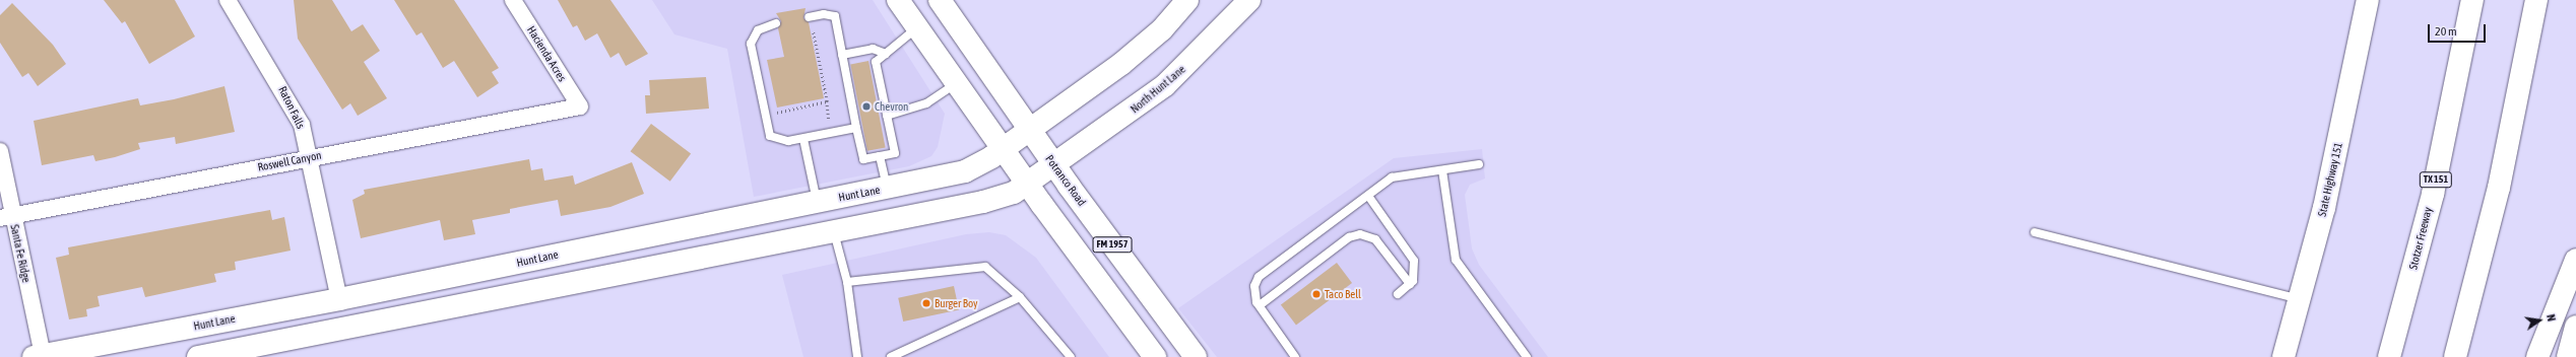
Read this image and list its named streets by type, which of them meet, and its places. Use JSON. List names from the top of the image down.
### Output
{
  "streets": {
    "main road": [
      "North Hunt Lane",
      "State Highway 151",
      "TX 151",
      "Potranco Road",
      "Hunt Lane",
      "Stotzer Freeway",
      "FM 1957"
    ],
    "street": [
      "Hacienda Acres",
      "Raton Falls",
      "Roswell Canyon",
      "Santa Fe Ridge"
    ]
  },
  "crossings": [
    ["Hacienda Acres", "Roswell Canyon"],
    ["North Hunt Lane", "Potranco Road"],
    ["Raton Falls", "Roswell Canyon"],
    ["Raton Falls", "Hunt Lane"],
    ["Roswell Canyon", "Santa Fe Ridge"],
    ["Potranco Road", "Hunt Lane"],
    ["Hunt Lane", "FM 1957"],
    ["Hunt Lane", "Santa Fe Ridge"]
  ],
  "places": ["Chevron", "Taco Bell", "Burger Boy"],
  "scale_bar": "20 m",
  "north": "right"
}
